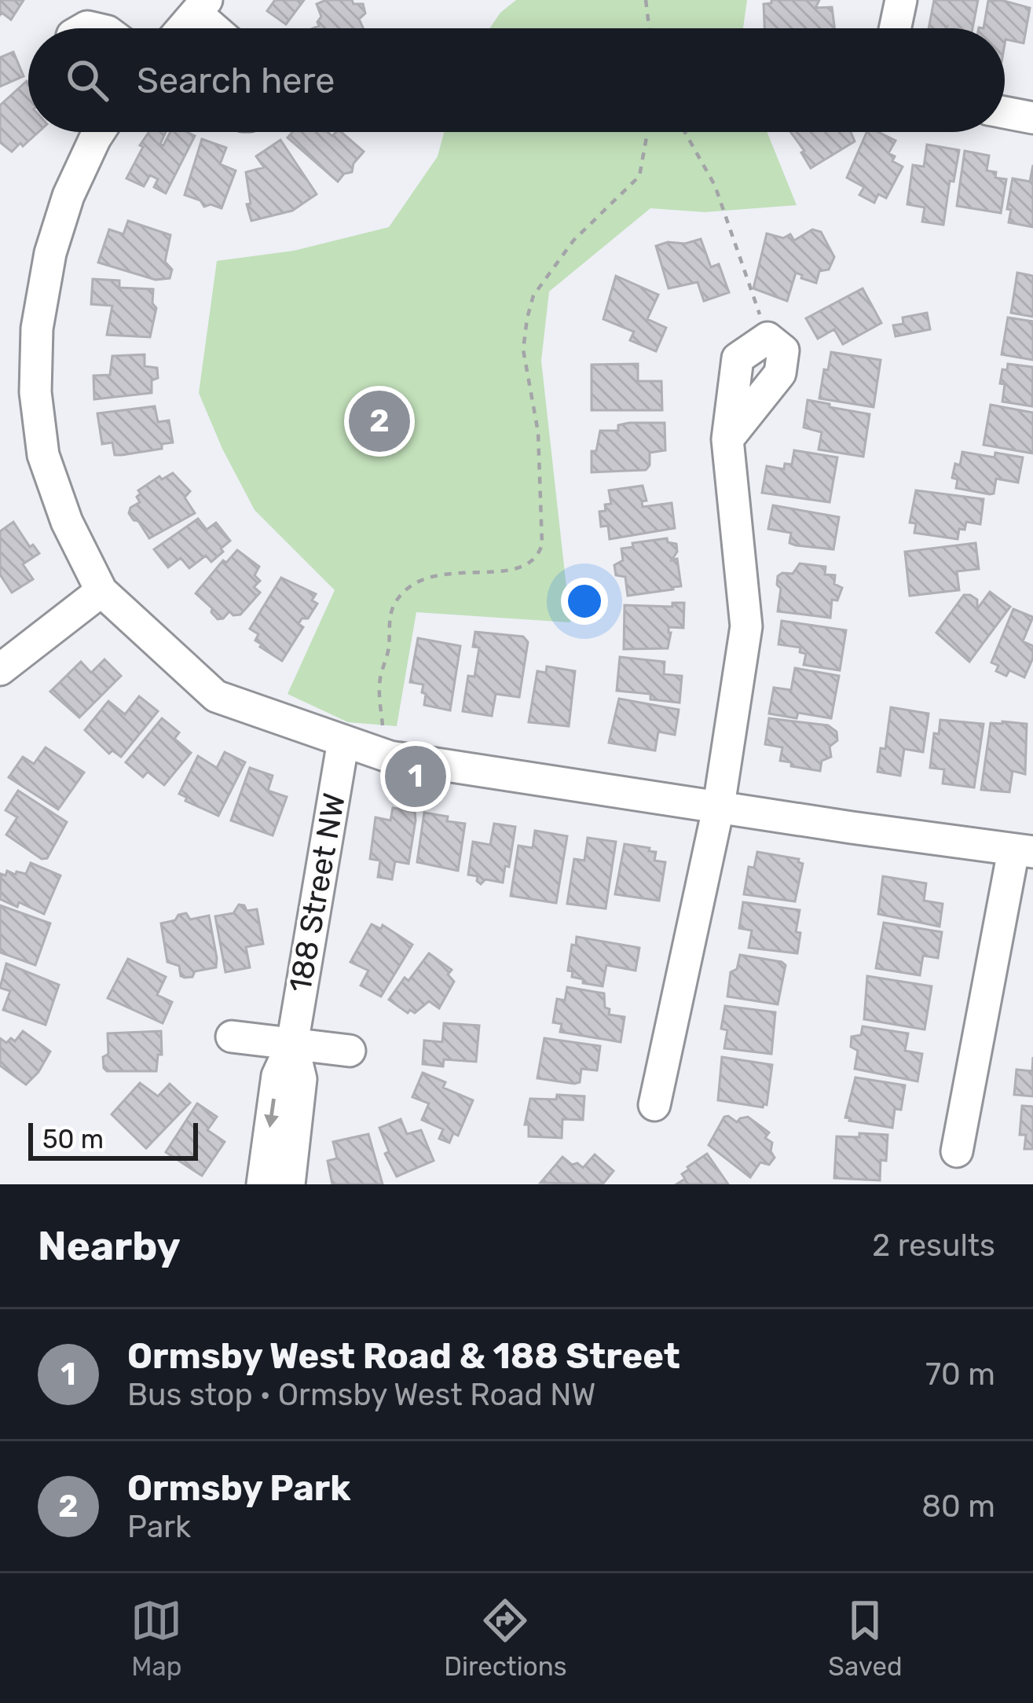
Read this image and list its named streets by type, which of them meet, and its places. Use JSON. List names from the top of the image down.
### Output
{
  "streets": {
    "street": ["188 Street NW"]
  },
  "scale_bar": "50 m",
  "page": {
    "search": "Search here",
    "pins": ["2", "1"],
    "scale": "50 m",
    "heading": ["Nearby", "2 results"],
    "list": [
      {
        "mark": "1",
        "name": "Ormsby West Road & 188 Street",
        "note": "Bus stop · Ormsby West Road NW",
        "value": "70 m"
      },
      {
        "mark": "2",
        "name": "Ormsby Park",
        "note": "Park",
        "value": "80 m"
      }
    ],
    "nav": ["Map", "Directions", "Saved"]
  }
}
